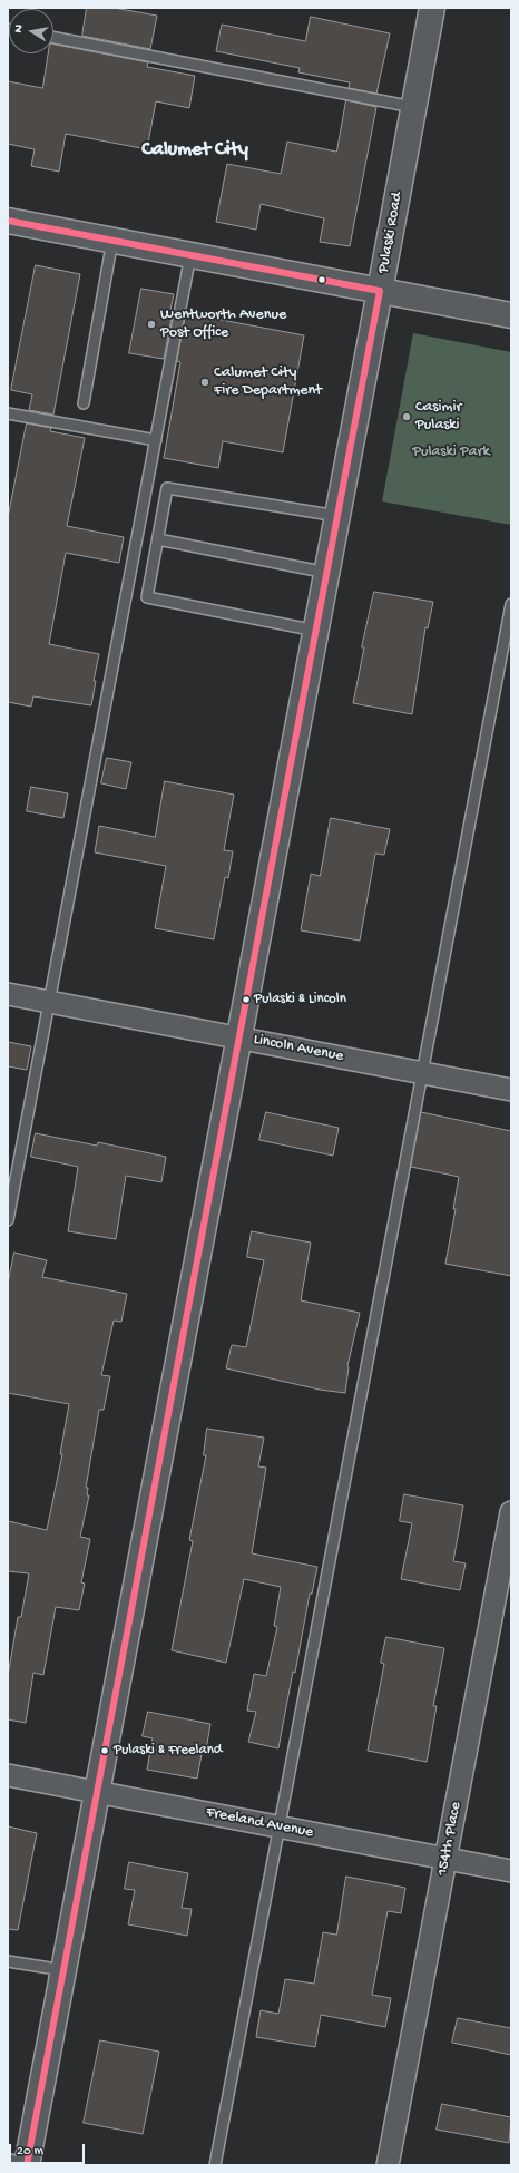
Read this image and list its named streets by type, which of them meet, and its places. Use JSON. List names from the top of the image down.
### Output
{
  "streets": {
    "street": [
      "Pulaski Road",
      "Lincoln Avenue",
      "Freeland Avenue",
      "154th Place"
    ]
  },
  "crossings": [
    ["Pulaski Road", "Lincoln Avenue"],
    ["Pulaski Road", "Freeland Avenue"],
    ["Freeland Avenue", "154th Place"]
  ],
  "districts": ["Calumet City"],
  "parks": ["Pulaski Park"],
  "places": [
    "Wentworth Avenue Post Office",
    "Calumet City Fire Department",
    "Casimir Pulaski",
    "Pulaski & Lincoln",
    "Pulaski & Freeland"
  ],
  "scale_bar": "20 m",
  "north": "left"
}
